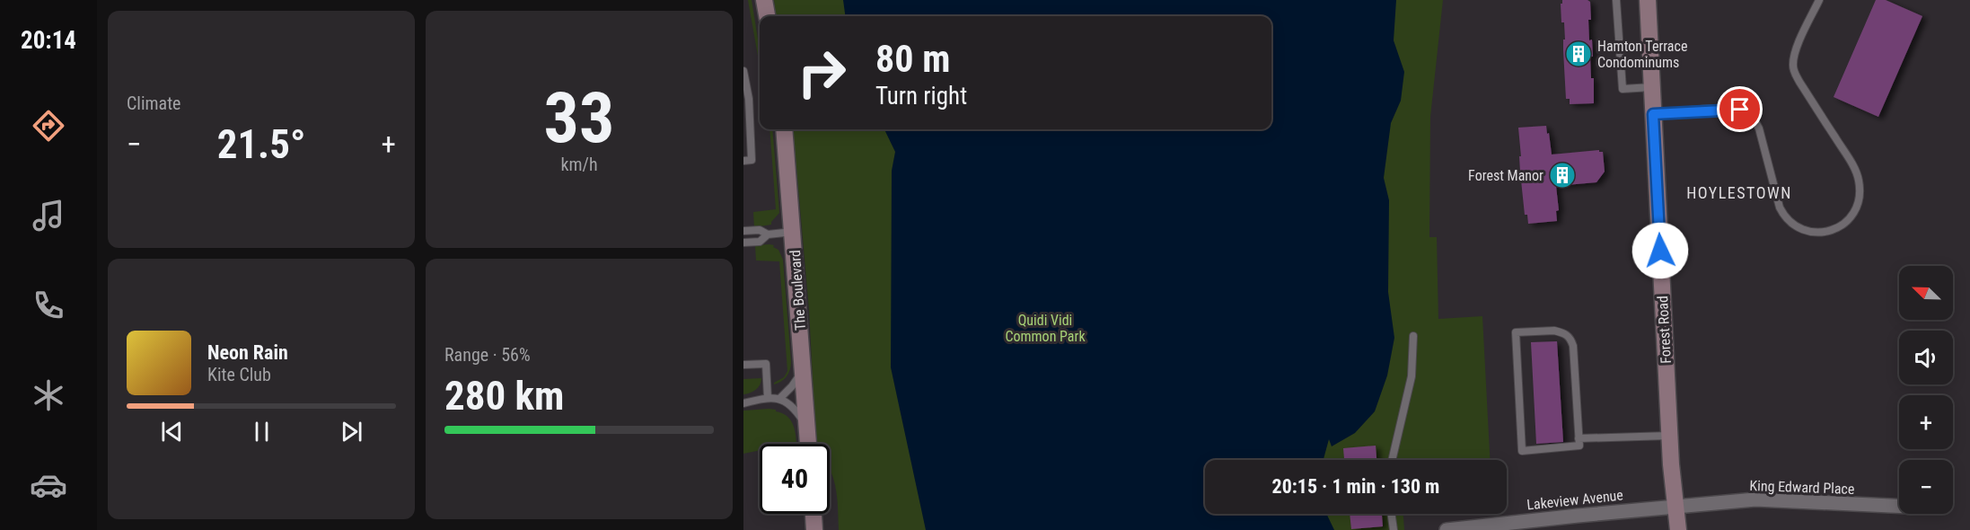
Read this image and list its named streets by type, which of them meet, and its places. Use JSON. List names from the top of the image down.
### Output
{
  "streets": {
    "street": [
      "The Boulevard",
      "Forest Road",
      "King Edward Place",
      "Lakeview Avenue"
    ]
  },
  "crossings": [
    ["Forest Road", "King Edward Place"],
    ["Forest Road", "Lakeview Avenue"],
    ["King Edward Place", "Lakeview Avenue"]
  ],
  "districts": ["HOYLESTOWN"],
  "parks": ["Quidi Vidi Common Park"],
  "places": {
    "building": ["Hamton Terrace Condominums", "Forest Manor"]
  },
  "north": "top left",
  "page": {
    "tabs": "20:14",
    "tile": [
      "Climate",
      ["33", "km/h"],
      ["Range · 56%", "280 km"]
    ],
    "turn": ["80 m", "Turn right"],
    "heat": ["−", "21.5°", "+"],
    "map_buttons": ["+", "−"],
    "song": ["Neon Rain", "Kite Club"],
    "limit": "40",
    "trip": "20:15 · 1 min · 130 m"
  }
}
